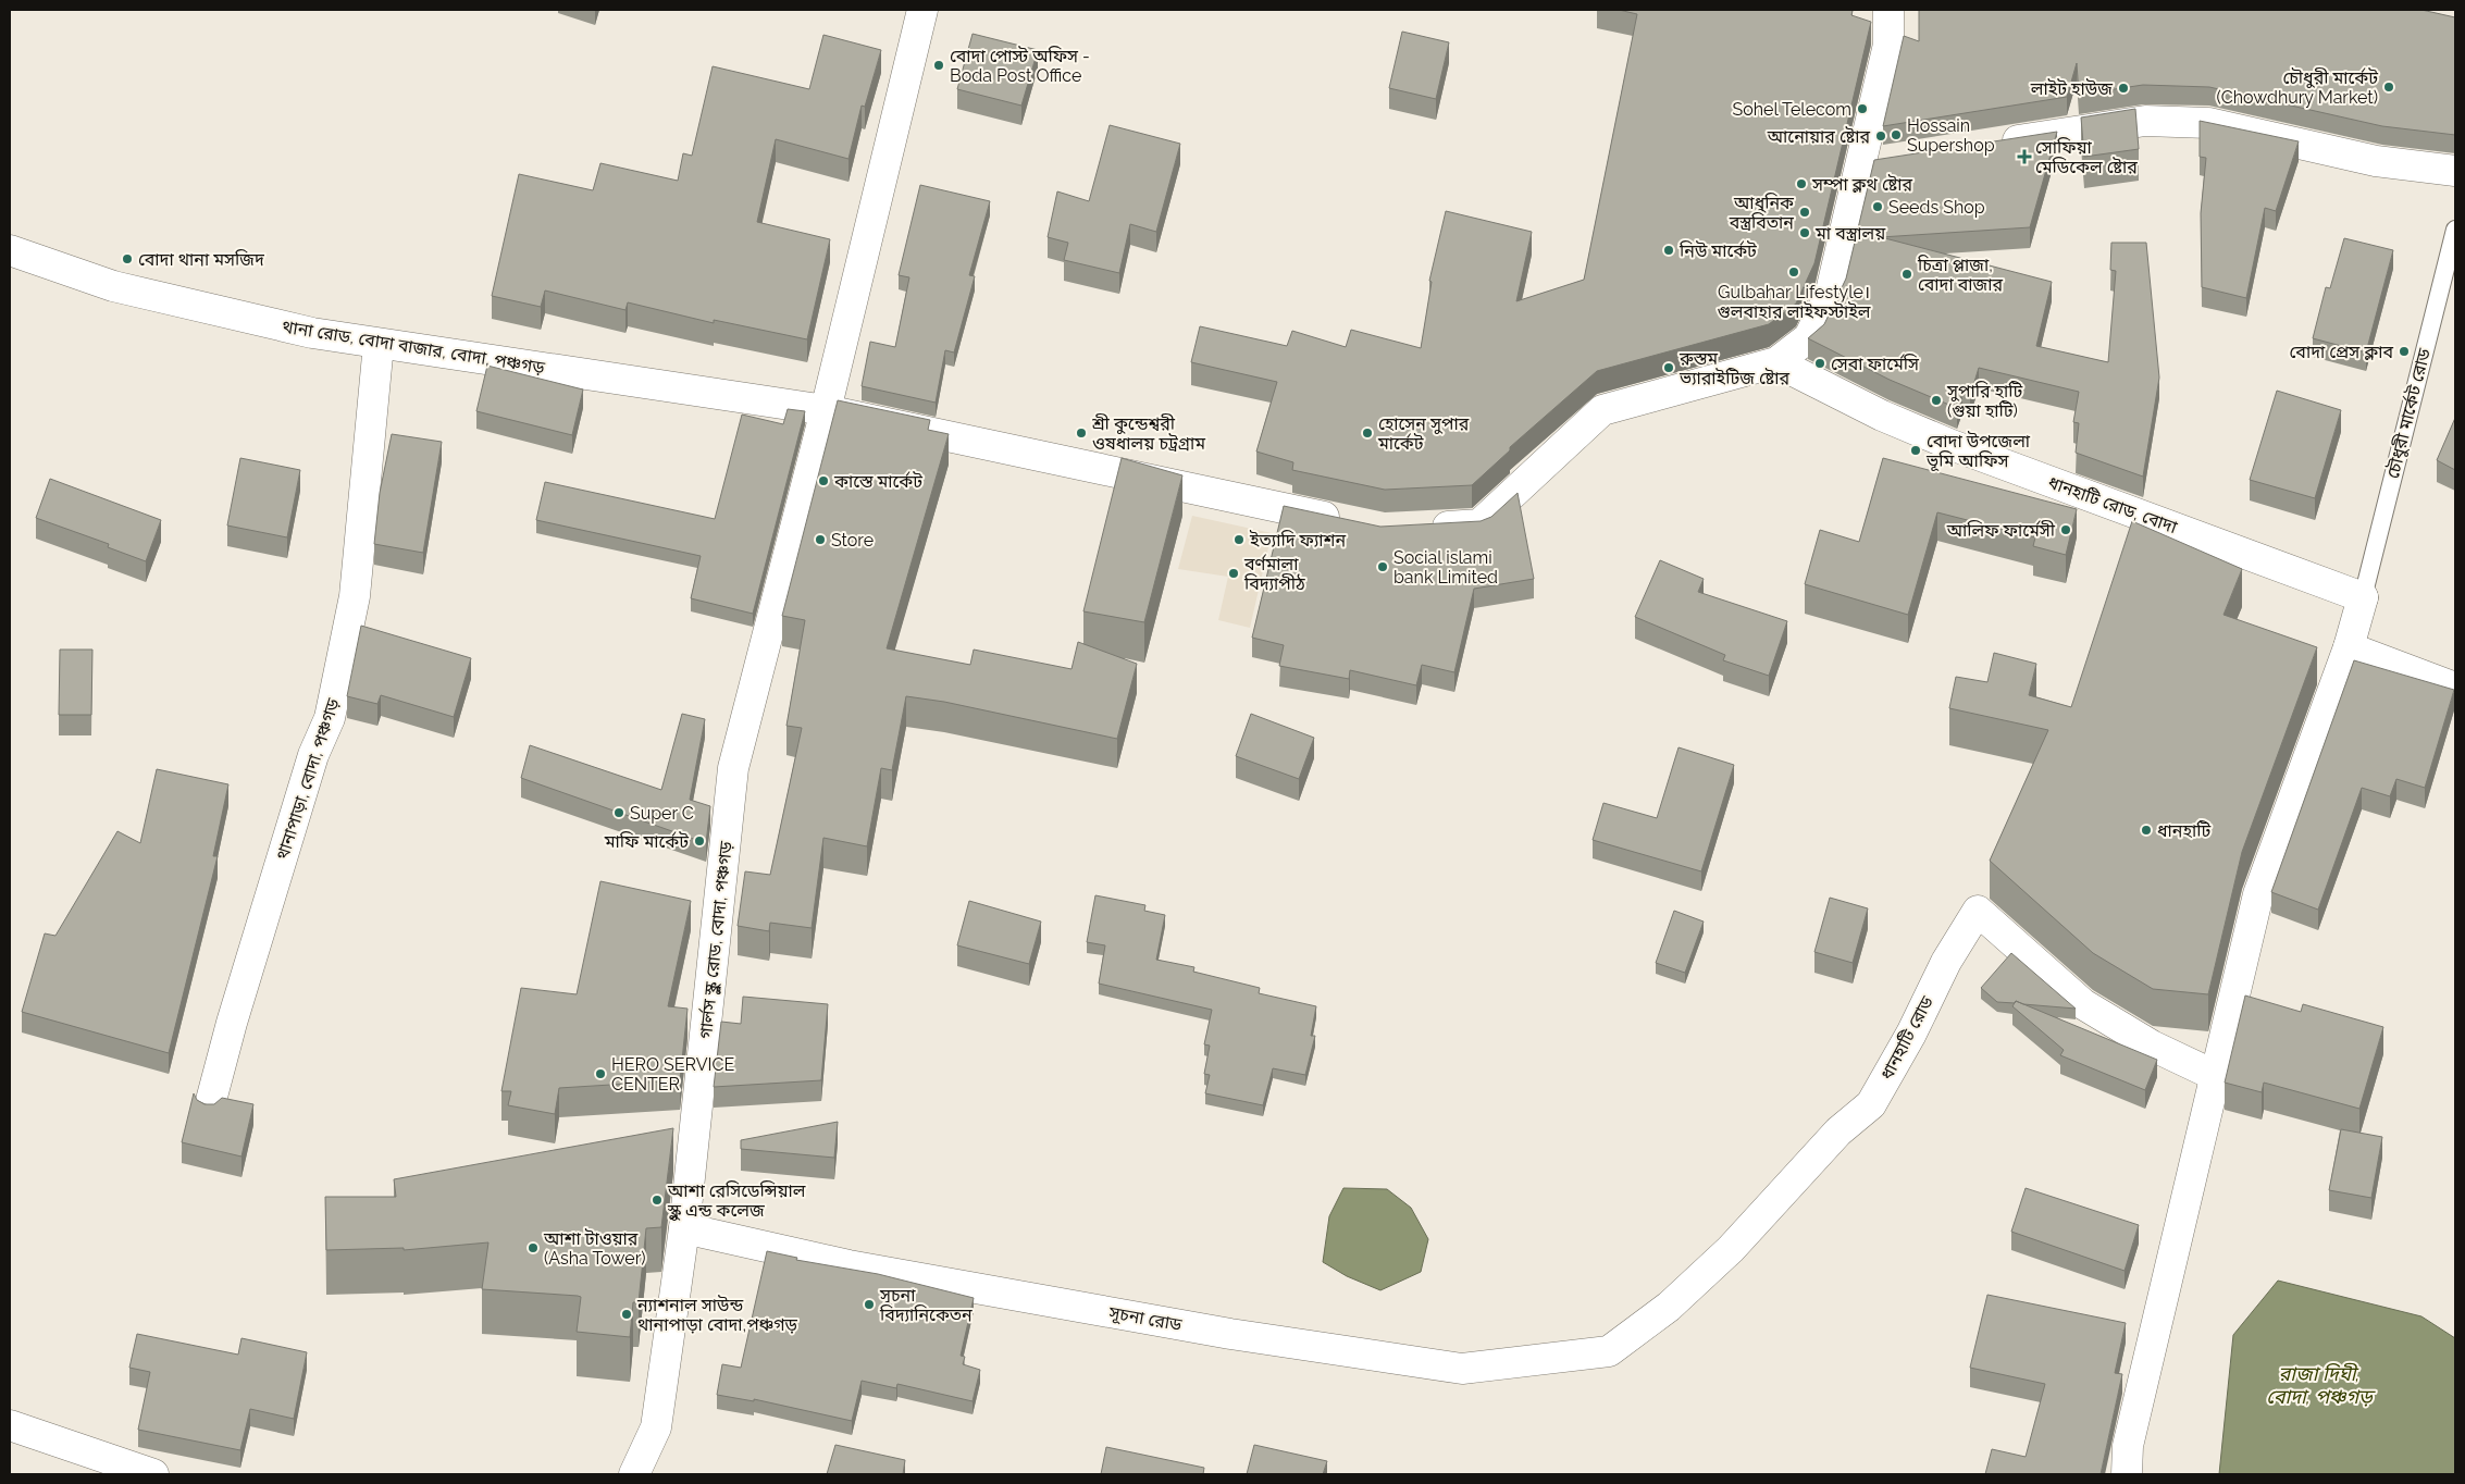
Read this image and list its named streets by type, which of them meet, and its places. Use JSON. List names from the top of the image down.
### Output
{
  "streets": {
    "street": [
      "থানা রোড, বোদা বাজার, বোদা, পঞ্চগড়",
      "ধানহাটি রোড, বোদা",
      "থানাপাড়া, বোদা, পঞ্চগড়",
      "গার্লস স্কুল রোড, বোদা, পঞ্চগড়",
      "ধানহাটি রোড",
      "সূচনা রোড"
    ],
    "lane": ["চৌধুরী মার্কেট রোড"]
  },
  "crossings": [
    ["থানা রোড, বোদা বাজার, বোদা, পঞ্চগড়", "থানাপাড়া, বোদা, পঞ্চগড়"],
    ["থানা রোড, বোদা বাজার, বোদা, পঞ্চগড়", "গার্লস স্কুল রোড, বোদা, পঞ্চগড়"],
    ["চৌধুরী মার্কেট রোড", "ধানহাটি রোড, বোদা"],
    ["গার্লস স্কুল রোড, বোদা, পঞ্চগড়", "সূচনা রোড"],
    ["ধানহাটি রোড", "সূচনা রোড"]
  ],
  "water": ["রাজা দিঘী, বোদা, পঞ্চগড়"],
  "places": {
    "other": [
      "বোদা পোস্ট অফিস - Boda Post Office",
      "চৌধুরী মার্কেট (Chowdhury Market)",
      "লাইট হাউজ",
      "Sohel Telecom",
      "Hossain Supershop",
      "আনোয়ার ষ্টোর",
      "সম্পা ক্লথ ষ্টোর",
      "Seeds Shop",
      "আধুনিক বস্ত্রবিতান",
      "মা বস্ত্রালয়",
      "নিউ মার্কেট",
      "বোদা থানা মসজিদ",
      "Gulbahar Lifestyle। গুলবাহার লাইফস্টাইল",
      "চিত্রা প্লাজা, বোদা বাজার",
      "বোদা প্রেস ক্লাব",
      "সেবা ফার্মেসি",
      "রুস্তম ভ্যারাইটিজ ষ্টোর",
      "সুপারি হাটি (গুয়া হাটি)",
      "শ্রী কুন্ডেশ্বরী ওষধালয় চট্রগ্রাম",
      "হোসেন সুপার মার্কেট",
      "বোদা উপজেলা ভূমি আফিস",
      "কাস্তে মার্কেট",
      "আলিফ ফার্মেসী",
      "Store",
      "ইত্যাদি ফ্যাশন",
      "Social islami bank Limited",
      "বর্ণমালা বিদ্যাপীঠ",
      "Super C",
      "ধানহাটি",
      "মাফি মার্কেট",
      "HERO SERVICE CENTER",
      "আশা রেসিডেন্সিয়াল স্কুল এন্ড কলেজ",
      "আশা টাওয়ার (Asha Tower)",
      "সূচনা বিদ্যানিকেতন",
      "ন্যাশনাল সাউন্ড থানাপাড়া বোদা,পঞ্চগড়"
    ],
    "health": ["সোফিয়া মেডিকেল ষ্টোর"]
  }
}
